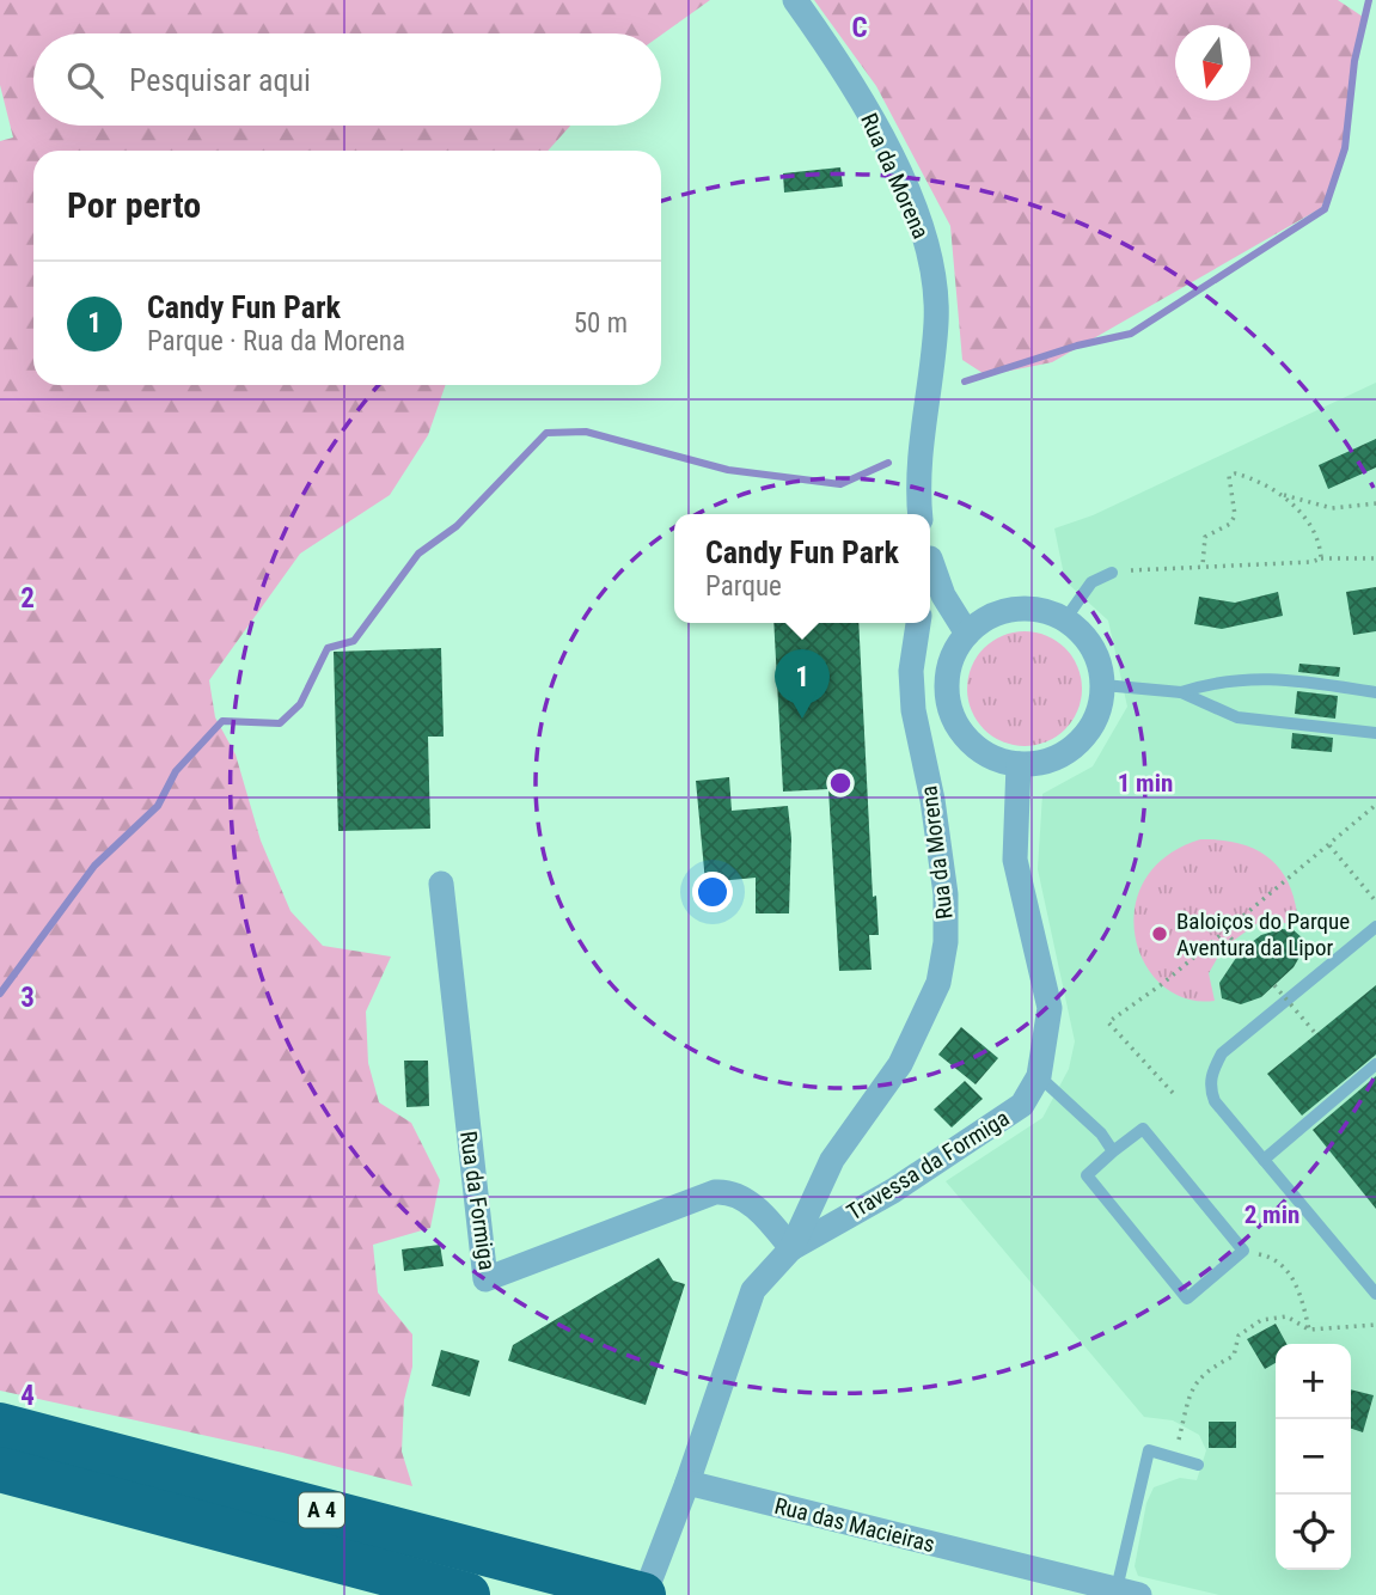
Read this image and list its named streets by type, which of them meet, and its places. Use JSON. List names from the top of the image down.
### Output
{
  "streets": {
    "highway": ["A 4"],
    "street": [
      "Rua da Morena",
      "Travessa da Formiga",
      "Rua da Formiga",
      "Rua das Macieiras"
    ]
  },
  "crossings": [
    ["Rua da Morena", "Travessa da Formiga"],
    ["Rua da Morena", "Rua da Formiga"],
    ["Travessa da Formiga", "Rua da Formiga"]
  ],
  "places": ["Baloiços do Parque Aventura da Lipor"],
  "north": "bottom",
  "page": {
    "search": "Pesquisar aqui",
    "heading": "Por perto",
    "list": [
      {
        "mark": "1",
        "name": "Candy Fun Park",
        "note": "Parque · Rua da Morena",
        "value": "50 m"
      }
    ],
    "popup": ["Candy Fun Park", "Parque"],
    "pins": "1",
    "map_buttons": ["+", "−"]
  },
  "grid": {
    "columns": ["C"],
    "rows": ["2", "3", "4"]
  },
  "rings": ["1 min", "2 min"]
}
